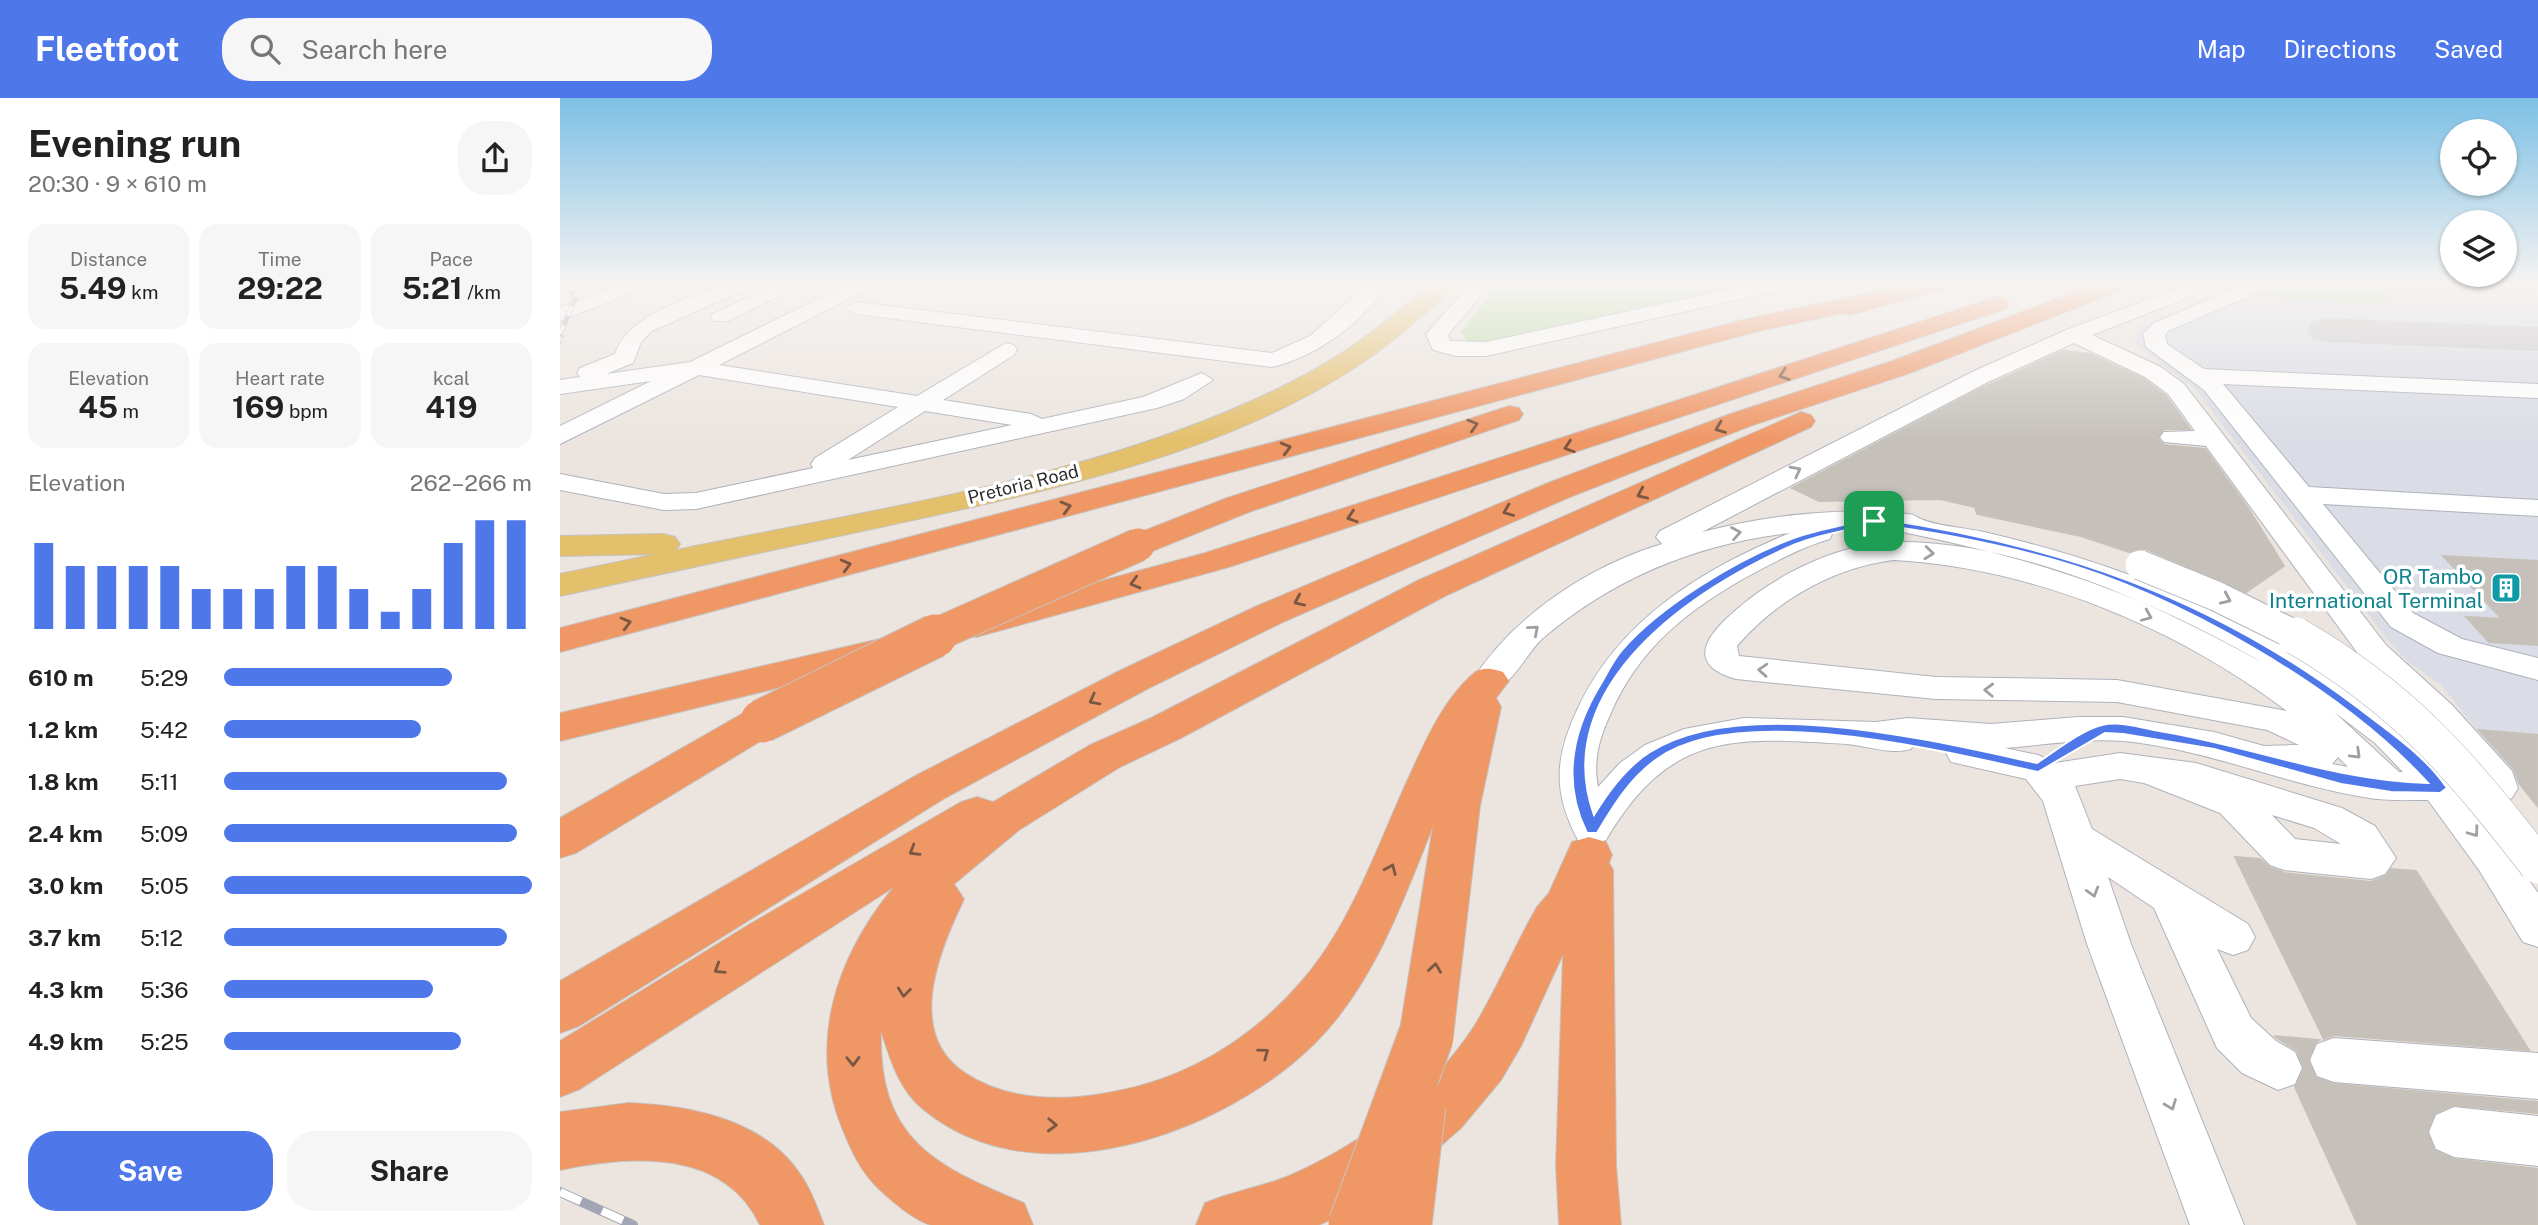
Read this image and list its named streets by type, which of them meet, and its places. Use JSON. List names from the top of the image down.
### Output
{
  "streets": {
    "main road": ["Pretoria Road"]
  },
  "places": {
    "building": ["OR Tambo International Terminal"]
  },
  "page": {
    "header": "Fleetfoot",
    "search": "Search here",
    "nav": ["Map", "Directions", "Saved"],
    "heading": ["Evening run", "20:30 · 9 × 610 m"],
    "stats": [
      ["Distance", "5.49 km"],
      ["Time", "29:22"],
      ["Pace", "5:21 /km"],
      ["Elevation", "45 m"],
      ["Heart rate", "169 bpm"],
      ["kcal", "419"]
    ],
    "chart": ["Elevation", "262–266 m"],
    "list": [
      {
        "name": "610 m",
        "note": "5:29"
      },
      {
        "name": "1.2 km",
        "note": "5:42"
      },
      {
        "name": "1.8 km",
        "note": "5:11"
      },
      {
        "name": "2.4 km",
        "note": "5:09"
      },
      {
        "name": "3.0 km",
        "note": "5:05"
      },
      {
        "name": "3.7 km",
        "note": "5:12"
      },
      {
        "name": "4.3 km",
        "note": "5:36"
      },
      {
        "name": "4.9 km",
        "note": "5:25"
      }
    ],
    "buttons": ["Save", "Share"]
  }
}
